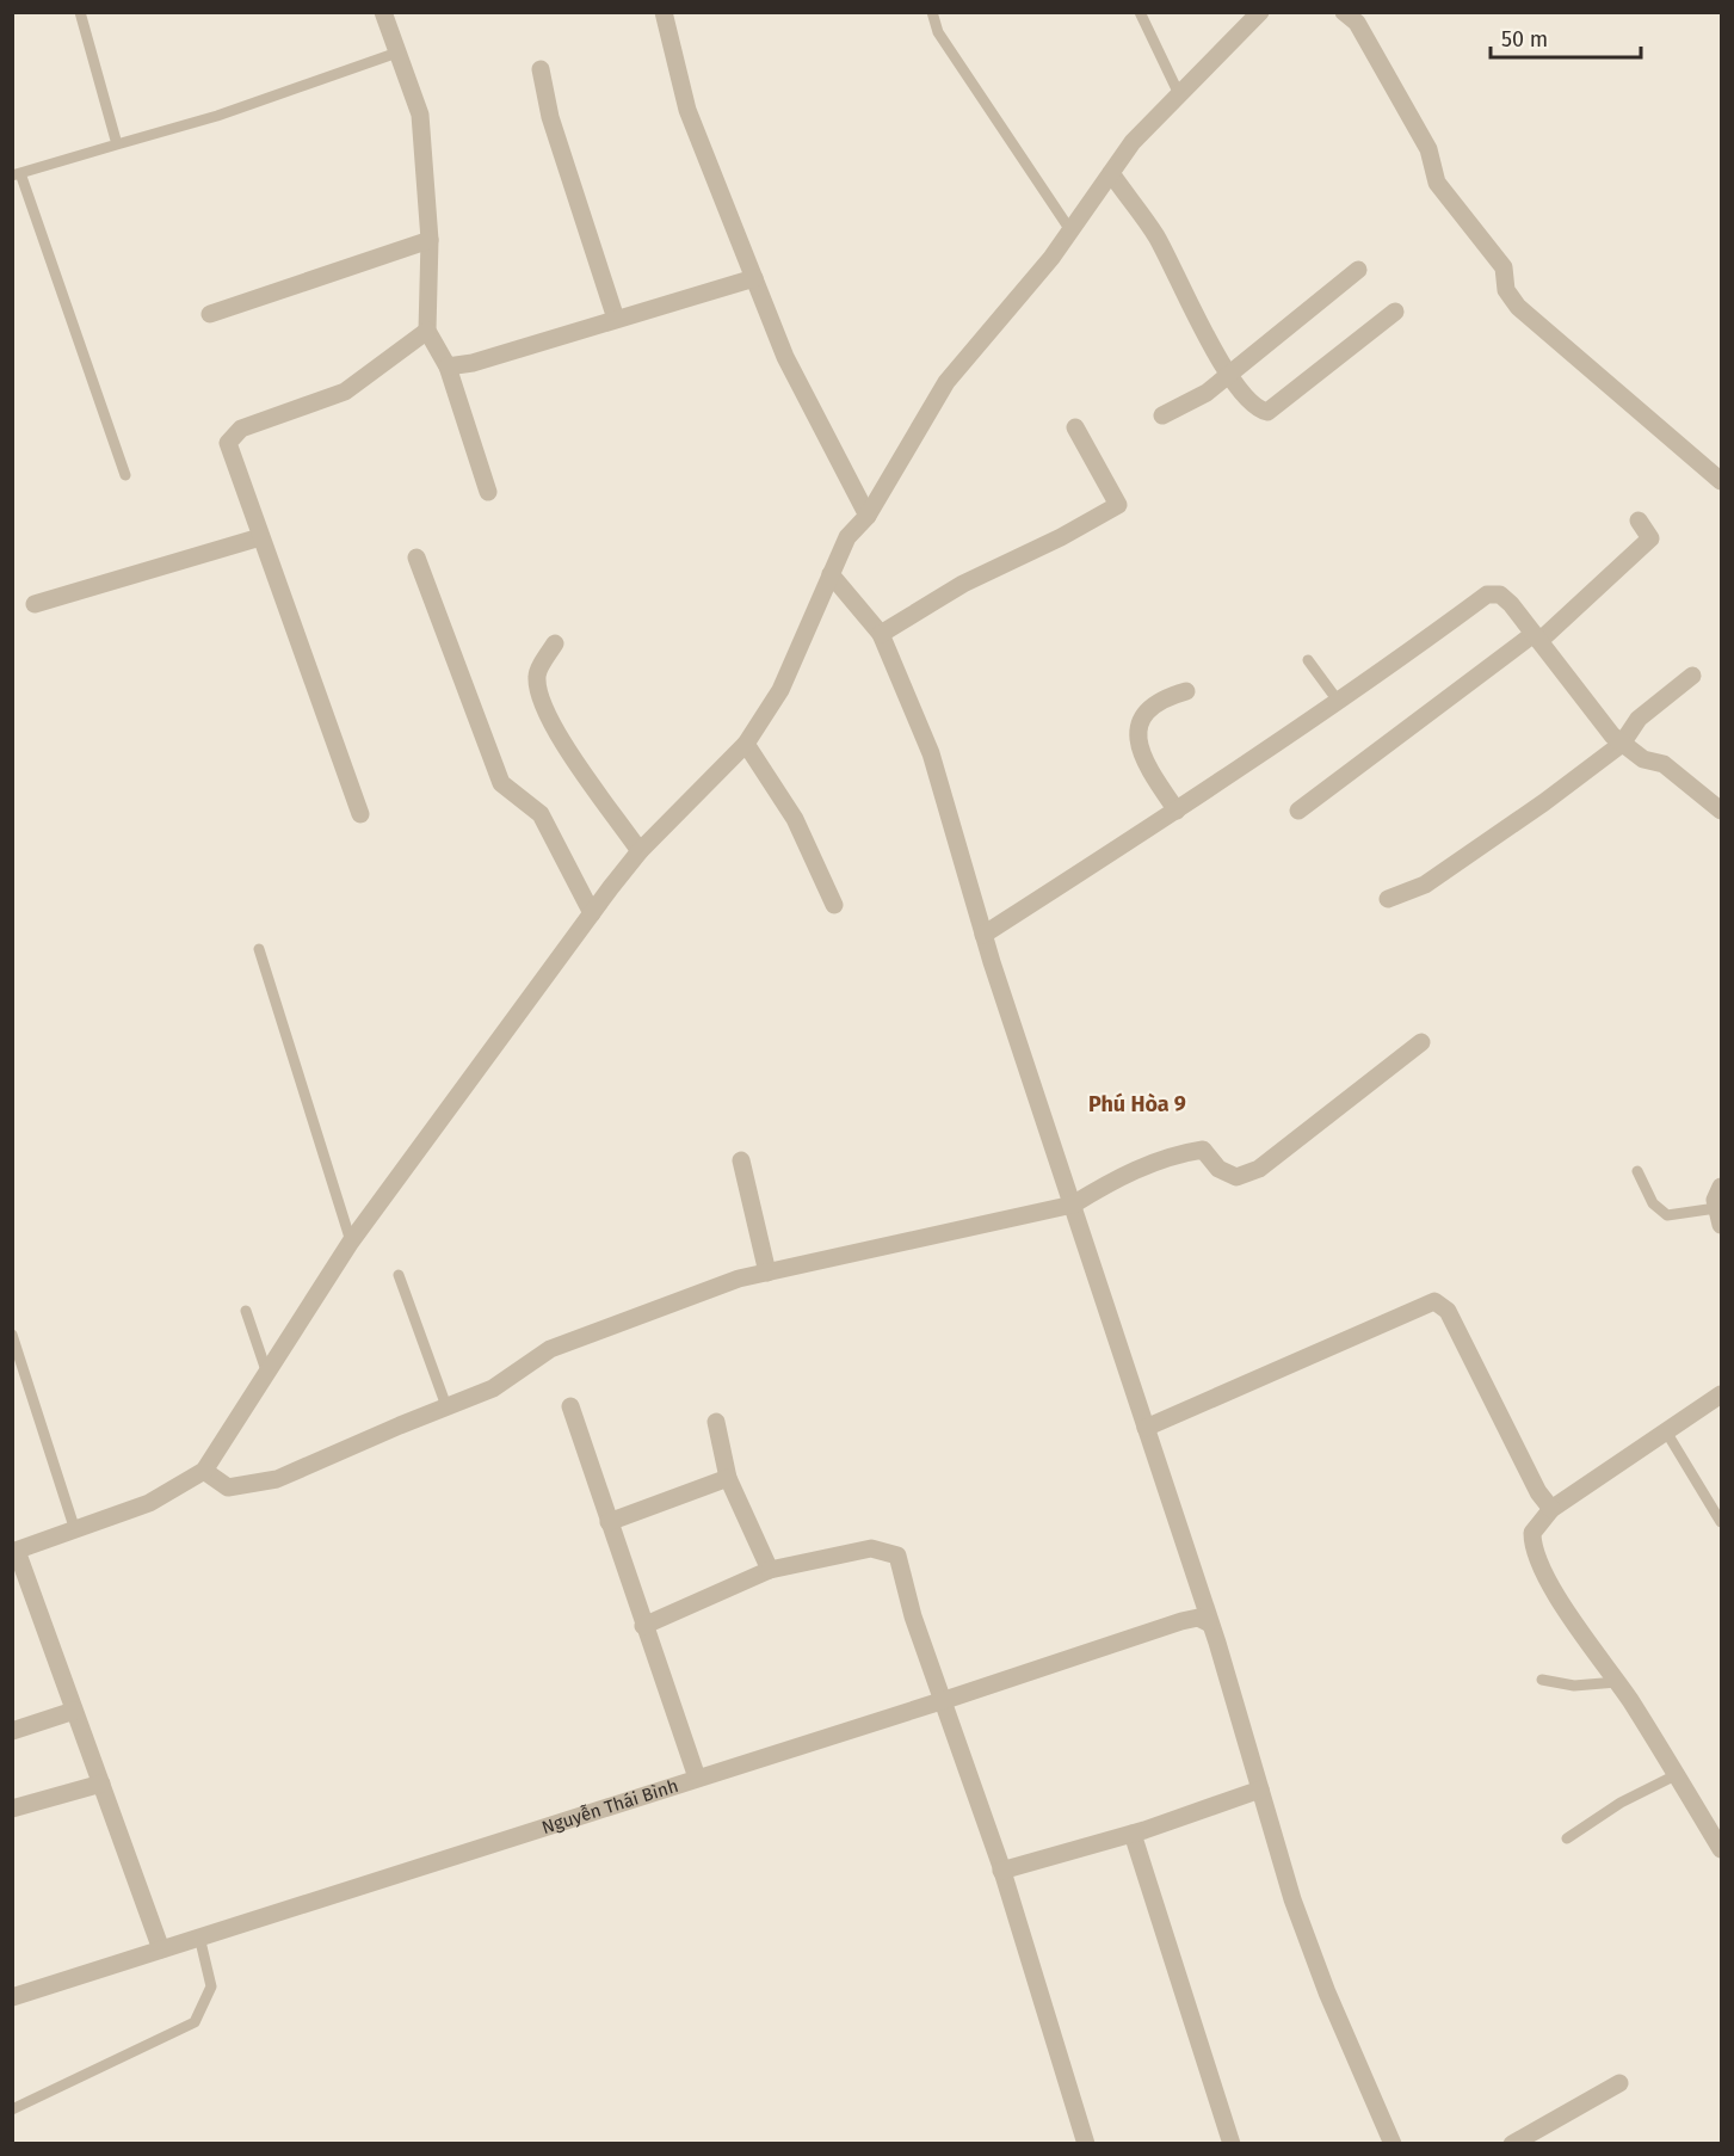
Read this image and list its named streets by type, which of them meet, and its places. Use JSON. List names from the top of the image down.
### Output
{
  "streets": {
    "street": ["Nguyễn Thái Bình"]
  },
  "districts": ["Phú Hòa 9"],
  "scale_bar": "50 m"
}
